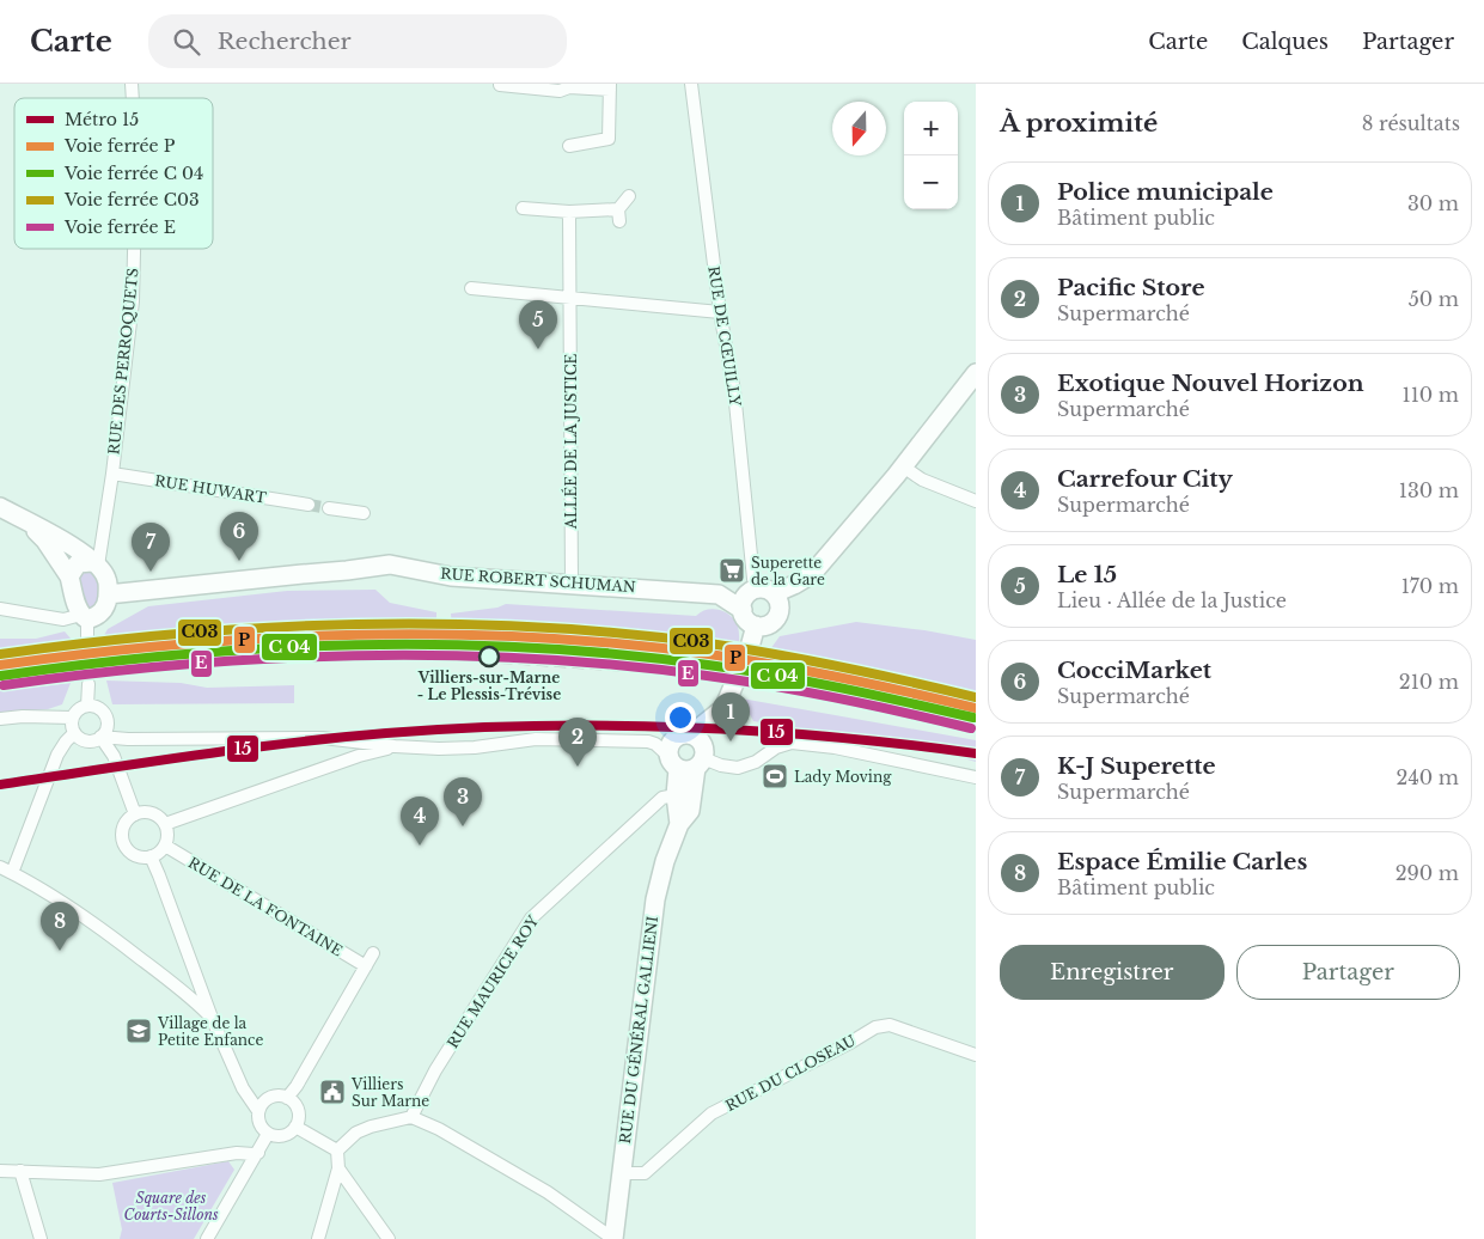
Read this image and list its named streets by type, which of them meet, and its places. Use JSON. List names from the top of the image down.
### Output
{
  "streets": {
    "main road": ["RUE ROBERT SCHUMAN", "RUE DU GÉNÉRAL GALLIENI"],
    "street": [
      "RUE DE CŒUILLY",
      "RUE DES PERROQUETS",
      "ALLÉE DE LA JUSTICE",
      "RUE HUWART",
      "RUE DE LA FONTAINE",
      "RUE MAURICE ROY",
      "RUE DU CLOSEAU"
    ]
  },
  "crossings": [
    ["RUE DE CŒUILLY", "RUE ROBERT SCHUMAN"],
    ["RUE DES PERROQUETS", "RUE HUWART"],
    ["RUE DES PERROQUETS", "RUE ROBERT SCHUMAN"],
    ["ALLÉE DE LA JUSTICE", "RUE ROBERT SCHUMAN"],
    ["RUE MAURICE ROY", "RUE DU GÉNÉRAL GALLIENI"],
    ["RUE DU GÉNÉRAL GALLIENI", "RUE DU CLOSEAU"]
  ],
  "parks": ["Square des Courts-Sillons"],
  "places": {
    "supermarket": ["Superette de la Gare"],
    "other": ["Villiers-sur-Marne - Le Plessis-Trévise"],
    "sports": ["Lady Moving"],
    "school or university": ["Village de la Petite Enfance"],
    "public building": ["Villiers Sur Marne"]
  },
  "lines": [
    "rail line C03",
    "rail line P",
    "rail line E",
    "metro line 15"
  ],
  "legend": [
    "Métro 15",
    "Voie ferrée P",
    "Voie ferrée C 04",
    "Voie ferrée C03",
    "Voie ferrée E"
  ],
  "north": "bottom",
  "page": {
    "header": "Carte",
    "search": "Rechercher",
    "nav": ["Carte", "Calques", "Partager"],
    "heading": ["À proximité", "8 résultats"],
    "map_buttons": ["+", "−"],
    "list": [
      {
        "mark": "1",
        "name": "Police municipale",
        "note": "Bâtiment public",
        "value": "30 m"
      },
      {
        "mark": "2",
        "name": "Pacific Store",
        "note": "Supermarché",
        "value": "50 m"
      },
      {
        "mark": "3",
        "name": "Exotique Nouvel Horizon",
        "note": "Supermarché",
        "value": "110 m"
      },
      {
        "mark": "4",
        "name": "Carrefour City",
        "note": "Supermarché",
        "value": "130 m"
      },
      {
        "mark": "5",
        "name": "Le 15",
        "note": "Lieu · Allée de la Justice",
        "value": "170 m"
      },
      {
        "mark": "6",
        "name": "CocciMarket",
        "note": "Supermarché",
        "value": "210 m"
      },
      {
        "mark": "7",
        "name": "K-J Superette",
        "note": "Supermarché",
        "value": "240 m"
      },
      {
        "mark": "8",
        "name": "Espace Émilie Carles",
        "note": "Bâtiment public",
        "value": "290 m"
      }
    ],
    "pins": [
      "5",
      "6",
      "7",
      "1",
      "2",
      "3",
      "4",
      "8"
    ],
    "buttons": ["Enregistrer", "Partager"]
  }
}
